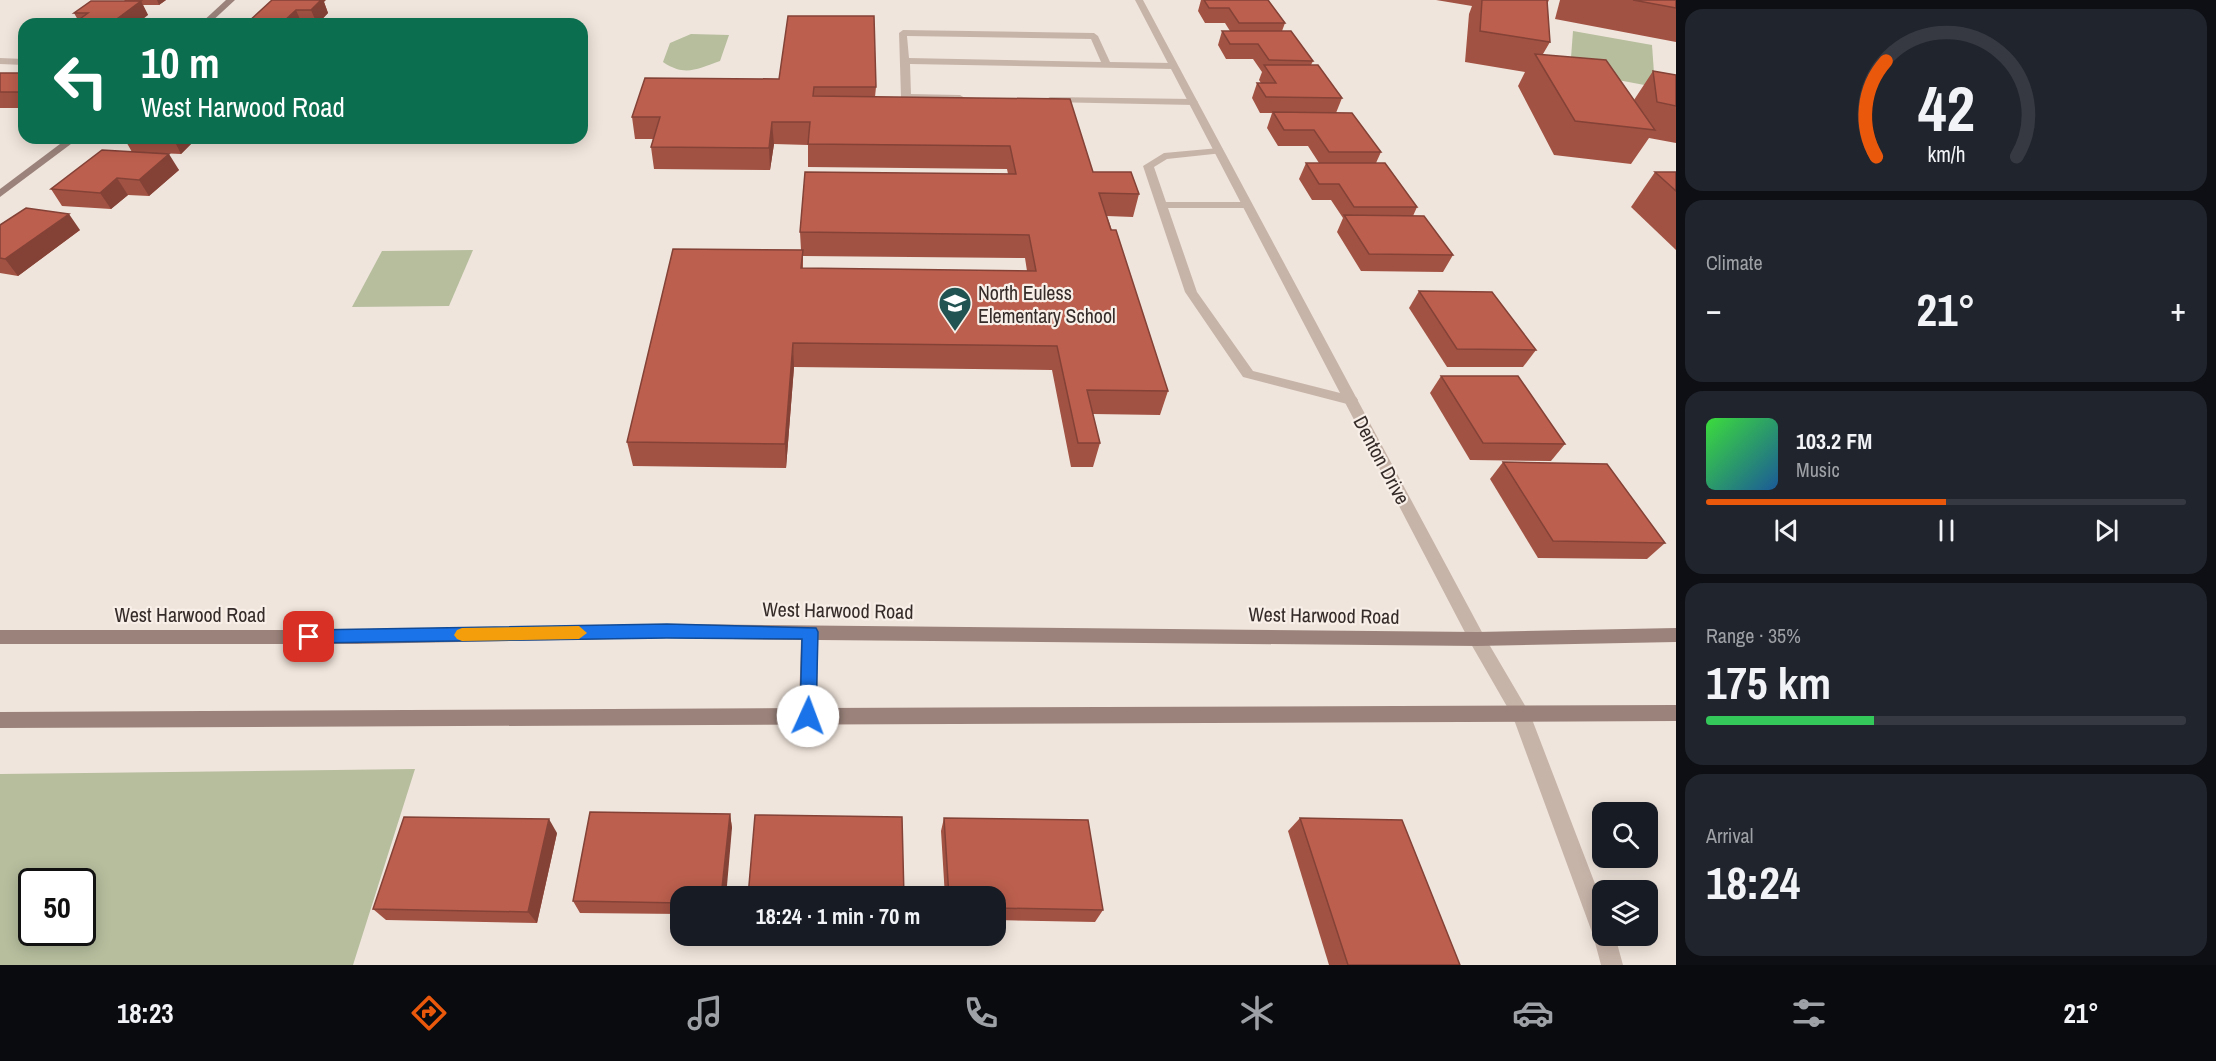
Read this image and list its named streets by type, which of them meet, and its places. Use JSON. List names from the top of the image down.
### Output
{
  "streets": {
    "main road": ["West Harwood Road"],
    "street": ["Denton Drive"]
  },
  "crossings": [
    ["Denton Drive", "West Harwood Road"]
  ],
  "places": {
    "school or university": ["North Euless Elementary School"]
  },
  "page": {
    "turn": ["10 m", "West Harwood Road"],
    "tile": [
      "Climate",
      ["Range · 35%", "175 km"],
      ["Arrival", "18:24"]
    ],
    "heat": ["−", "21°", "+"],
    "song": ["103.2 FM", "Music"],
    "limit": "50",
    "trip": "18:24 · 1 min · 70 m",
    "tabs": ["18:23", "21°"],
    "gauge": ["42", "km/h"]
  }
}
